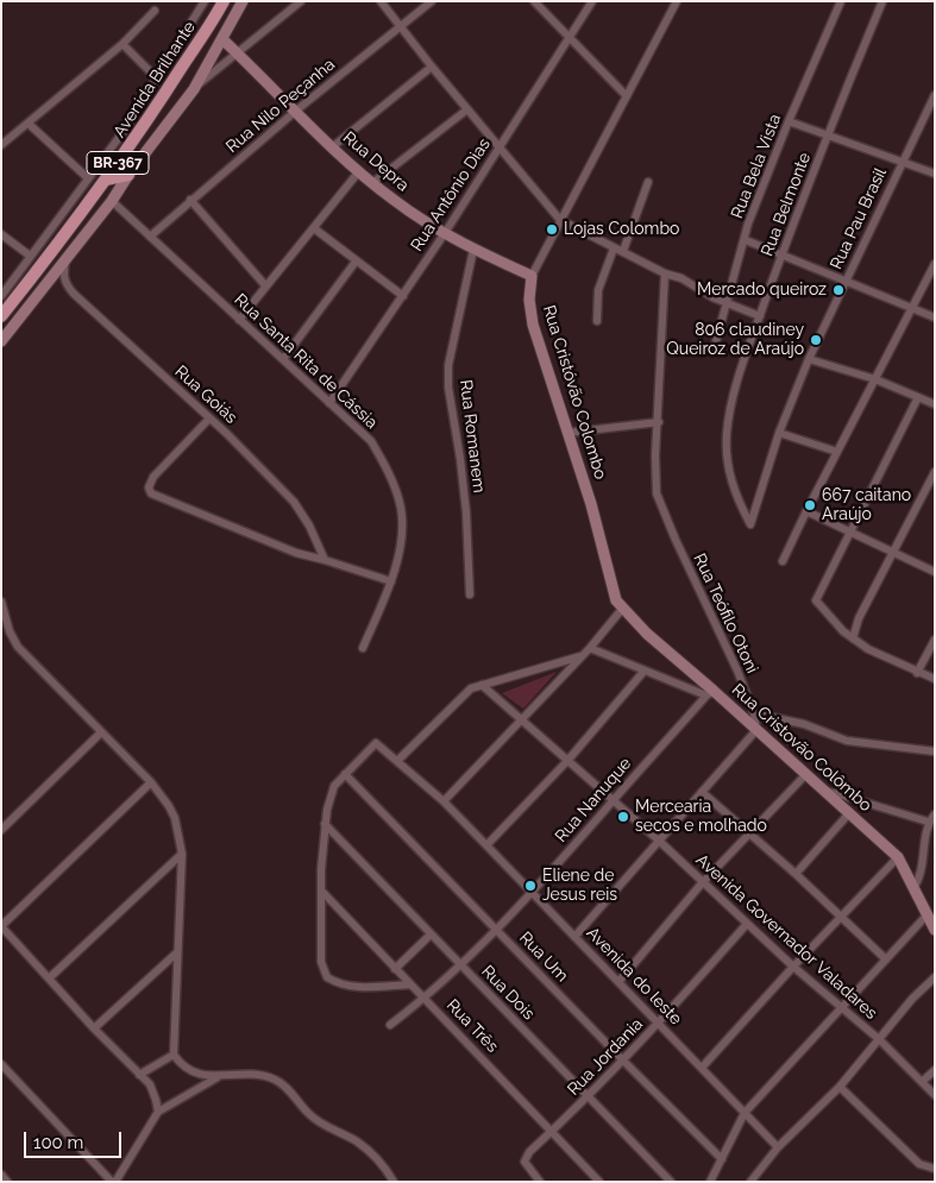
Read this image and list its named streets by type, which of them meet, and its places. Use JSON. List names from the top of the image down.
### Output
{
  "streets": {
    "main road": ["Avenida Brilhante", "BR-367"],
    "street": [
      "Rua Nilo Peçanha",
      "Rua Depra",
      "Rua Bela Vista",
      "Rua Antônio Dias",
      "Rua Belmonte",
      "Rua Pau Brasil",
      "Rua Santa Rita de Cássia",
      "Rua Cristóvão Colombo",
      "Rua Goiás",
      "Rua Romanem",
      "Rua Teófilo Otoni",
      "Rua Cristovão Colômbo",
      "Rua Nanuque",
      "Avenida Governador Valadares",
      "Rua Um",
      "Avenida do leste",
      "Rua Dois",
      "Rua Três",
      "Rua Jordania"
    ]
  },
  "crossings": [
    ["Rua Nilo Peçanha", "Rua Depra"],
    ["Rua Nilo Peçanha", "Rua Santa Rita de Cássia"],
    ["Rua Depra", "Rua Antônio Dias"],
    ["Rua Depra", "Rua Cristóvão Colombo"],
    ["Rua Depra", "Rua Romanem"],
    ["Rua Antônio Dias", "Rua Santa Rita de Cássia"],
    ["Rua Belmonte", "Rua Pau Brasil"],
    ["Rua Cristóvão Colombo", "Rua Cristovão Colômbo"],
    ["Rua Teófilo Otoni", "Rua Cristovão Colômbo"],
    ["Rua Cristovão Colômbo", "Rua Nanuque"],
    ["Rua Nanuque", "Avenida Governador Valadares"],
    ["Rua Nanuque", "Rua Um"],
    ["Rua Nanuque", "Avenida do leste"],
    ["Rua Nanuque", "Rua Dois"],
    ["Rua Nanuque", "Rua Três"],
    ["Avenida Governador Valadares", "Rua Jordania"],
    ["Rua Um", "Avenida do leste"],
    ["Rua Um", "Rua Jordania"],
    ["Avenida do leste", "Rua Jordania"],
    ["Rua Dois", "Rua Jordania"],
    ["Rua Três", "Rua Jordania"]
  ],
  "places": [
    "Lojas Colombo",
    "Mercado queiroz",
    "806 claudiney Queiroz de Araújo",
    "667 caitano Araújo",
    "Mercearia secos e molhado",
    "Eliene de Jesus reis"
  ],
  "scale_bar": "100 m"
}
